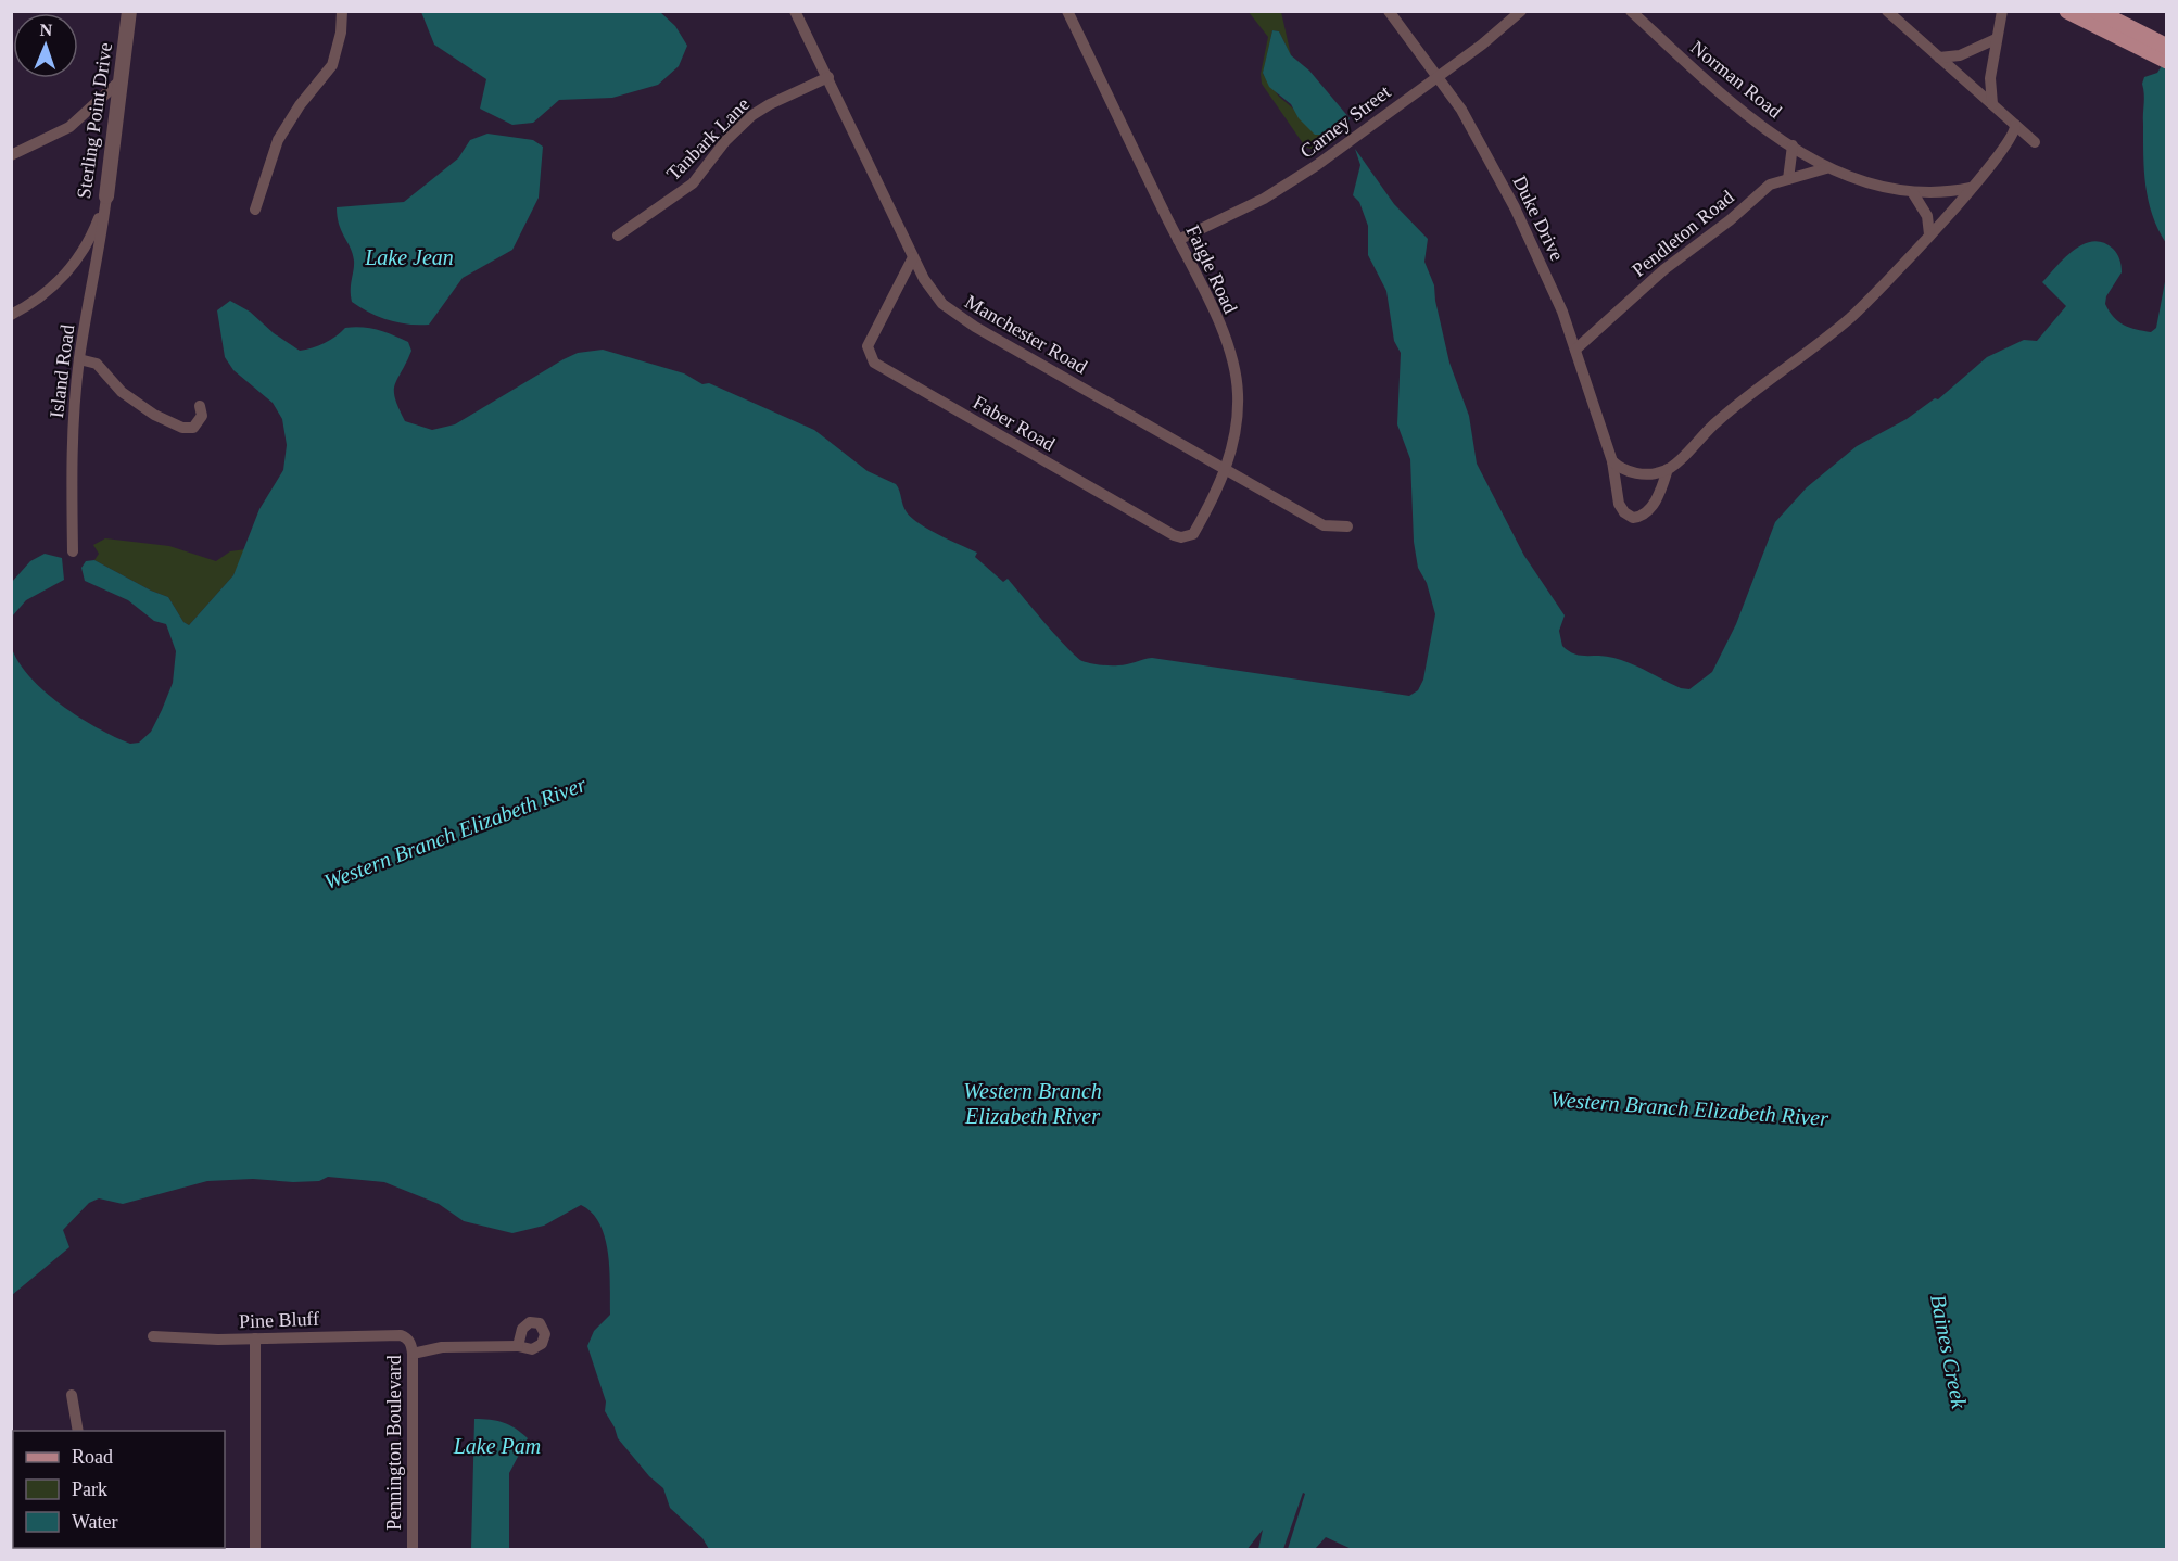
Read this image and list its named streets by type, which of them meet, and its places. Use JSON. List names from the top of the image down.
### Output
{
  "streets": {
    "street": [
      "Norman Road",
      "Sterling Point Drive",
      "Carney Street",
      "Tanbark Lane",
      "Duke Drive",
      "Pendleton Road",
      "Faigle Road",
      "Manchester Road",
      "Island Road",
      "Faber Road",
      "Pine Bluff",
      "Pennington Boulevard"
    ]
  },
  "crossings": [
    ["Norman Road", "Duke Drive"],
    ["Norman Road", "Pendleton Road"],
    ["Sterling Point Drive", "Island Road"],
    ["Carney Street", "Duke Drive"],
    ["Carney Street", "Faigle Road"],
    ["Tanbark Lane", "Manchester Road"],
    ["Duke Drive", "Pendleton Road"],
    ["Faigle Road", "Manchester Road"],
    ["Faigle Road", "Faber Road"],
    ["Manchester Road", "Faber Road"],
    ["Pine Bluff", "Pennington Boulevard"]
  ],
  "water": [
    "Lake Jean",
    "Western Branch Elizabeth River",
    "Baines Creek",
    "Lake Pam"
  ],
  "legend": ["Road", "Park", "Water"],
  "north": "top"
}
